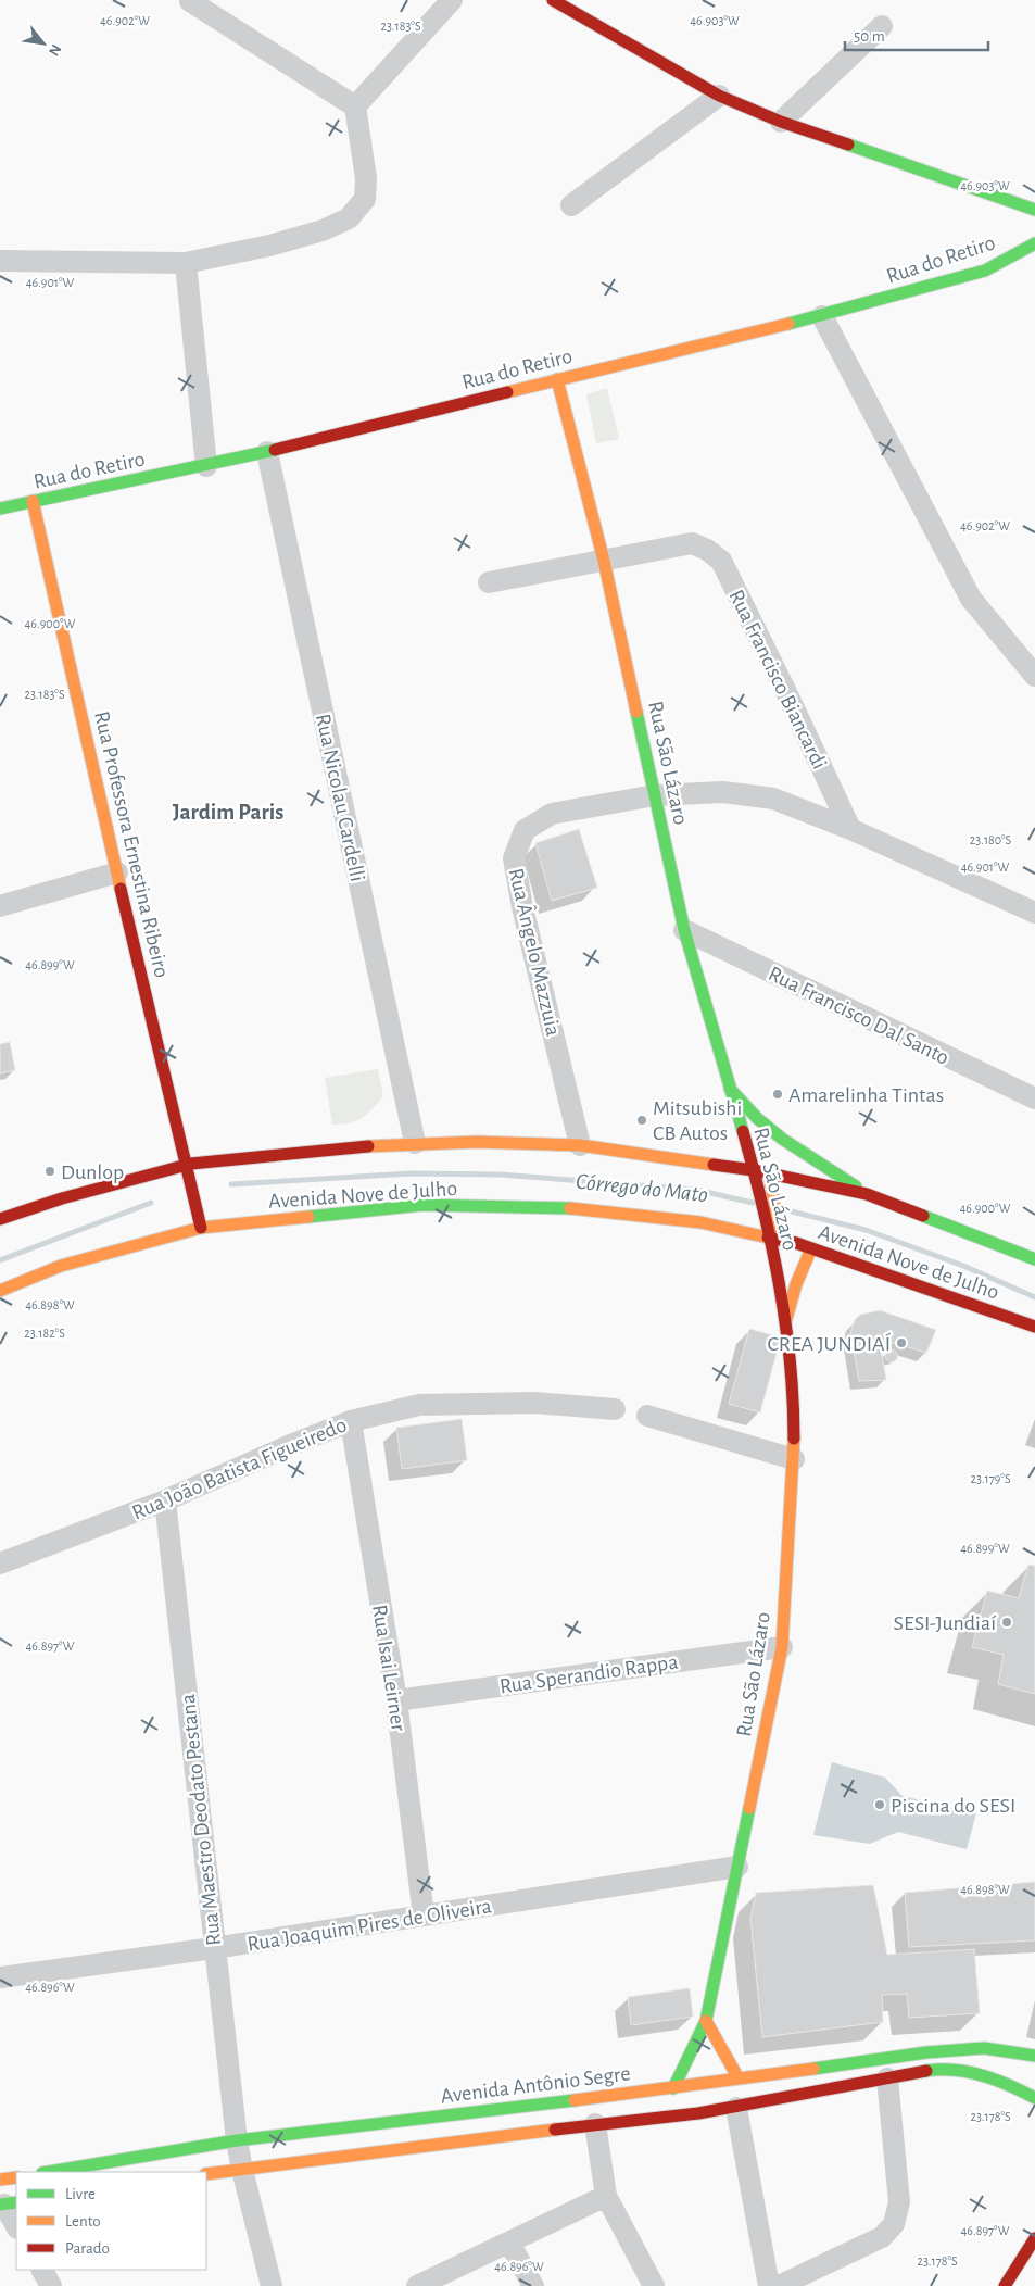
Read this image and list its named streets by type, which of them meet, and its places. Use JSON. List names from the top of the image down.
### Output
{
  "streets": {
    "main road": [
      "Rua do Retiro",
      "Rua São Lázaro",
      "Rua Professora Ernestina Ribeiro",
      "Avenida Nove de Julho",
      "Avenida Antônio Segre"
    ],
    "street": [
      "Rua Francisco Biancardi",
      "Rua Nicolau Cardelli",
      "Rua Ângelo Mazzuia",
      "Rua Francisco Dal Santo",
      "Rua João Batista Figueiredo",
      "Rua Isai Leirner",
      "Rua Sperandio Rappa",
      "Rua Maestro Deodato Pestana",
      "Rua Joaquim Pires de Oliveira"
    ]
  },
  "crossings": [
    ["Rua do Retiro", "Rua São Lázaro"],
    ["Rua do Retiro", "Rua Nicolau Cardelli"],
    ["Rua do Retiro", "Rua Professora Ernestina Ribeiro"],
    ["Rua Francisco Biancardi", "Rua São Lázaro"],
    ["Rua Francisco Biancardi", "Rua Ângelo Mazzuia"],
    ["Rua São Lázaro", "Rua Ângelo Mazzuia"],
    ["Rua São Lázaro", "Rua Francisco Dal Santo"],
    ["Rua São Lázaro", "Avenida Nove de Julho"],
    ["Rua São Lázaro", "Rua Sperandio Rappa"],
    ["Rua São Lázaro", "Rua Joaquim Pires de Oliveira"],
    ["Rua São Lázaro", "Avenida Antônio Segre"],
    ["Rua Nicolau Cardelli", "Avenida Nove de Julho"],
    ["Rua Professora Ernestina Ribeiro", "Avenida Nove de Julho"],
    ["Rua Ângelo Mazzuia", "Avenida Nove de Julho"],
    ["Rua João Batista Figueiredo", "Rua Isai Leirner"],
    ["Rua João Batista Figueiredo", "Rua Maestro Deodato Pestana"],
    ["Rua Isai Leirner", "Rua Sperandio Rappa"],
    ["Rua Isai Leirner", "Rua Joaquim Pires de Oliveira"],
    ["Rua Maestro Deodato Pestana", "Rua Joaquim Pires de Oliveira"],
    ["Rua Maestro Deodato Pestana", "Avenida Antônio Segre"]
  ],
  "districts": ["Jardim Paris"],
  "water": ["Córrego do Mato"],
  "places": [
    "Amarelinha Tintas",
    "Mitsubishi CB Autos",
    "Dunlop",
    "CREA JUNDIAÍ",
    "SESI-Jundiaí",
    "Piscina do SESI"
  ],
  "legend": ["Livre", "Lento", "Parado"],
  "scale_bar": "50 m",
  "north": "bottom right",
  "coordinates": [
    "46.902°W",
    "46.903°W",
    "23.183°S",
    "46.901°W",
    "46.900°W",
    "23.180°S",
    "46.899°W",
    "46.898°W",
    "23.182°S",
    "23.179°S",
    "46.897°W",
    "46.896°W",
    "23.178°S"
  ]
}
